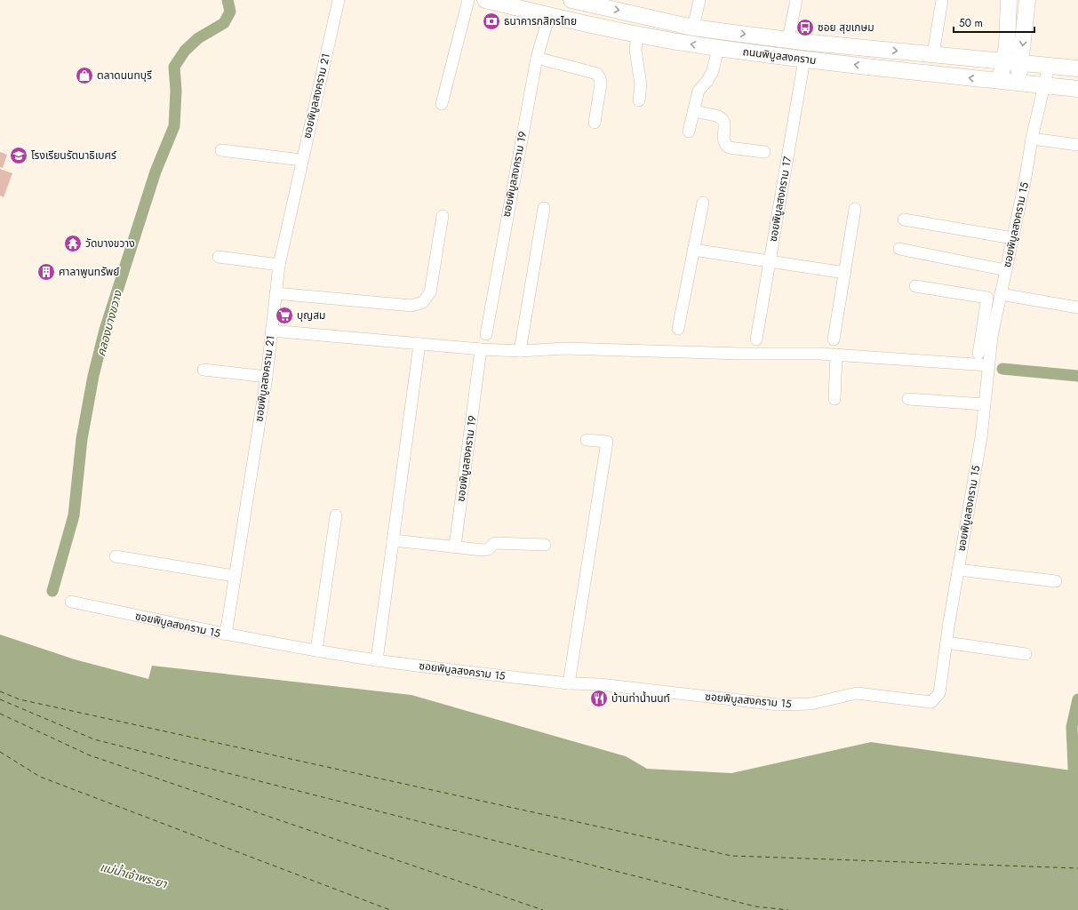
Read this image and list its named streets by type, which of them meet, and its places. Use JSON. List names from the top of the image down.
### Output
{
  "streets": {
    "main road": ["ถนนพิบูลสงคราม"],
    "street": [
      "ซอยพิบูลสงคราม 21",
      "ซอยพิบูลสงคราม 19",
      "ซอยพิบูลสงคราม 17",
      "ซอยพิบูลสงคราม 15"
    ]
  },
  "crossings": [
    ["ถนนพิบูลสงคราม", "ซอยพิบูลสงคราม 19"],
    ["ถนนพิบูลสงคราม", "ซอยพิบูลสงคราม 17"],
    ["ถนนพิบูลสงคราม", "ซอยพิบูลสงคราม 15"],
    ["ซอยพิบูลสงคราม 21", "ซอยพิบูลสงคราม 15"]
  ],
  "water": ["คลองบางขวาง", "แม่น้ำเจ้าพระยา"],
  "places": {
    "bank": ["ธนาคารกสิกรไทย"],
    "bus stop": ["ซอย สุขเกษม"],
    "shop": ["ตลาดนนทบุรี"],
    "school or university": ["โรงเรียนรัตนาธิเบศร์"],
    "temple": ["วัดบางขวาง"],
    "building": ["ศาลาพูนทรัพย์"],
    "supermarket": ["บุญสม"],
    "restaurant": ["บ้านท่าน้ำนนท์"]
  },
  "scale_bar": "50 m"
}
